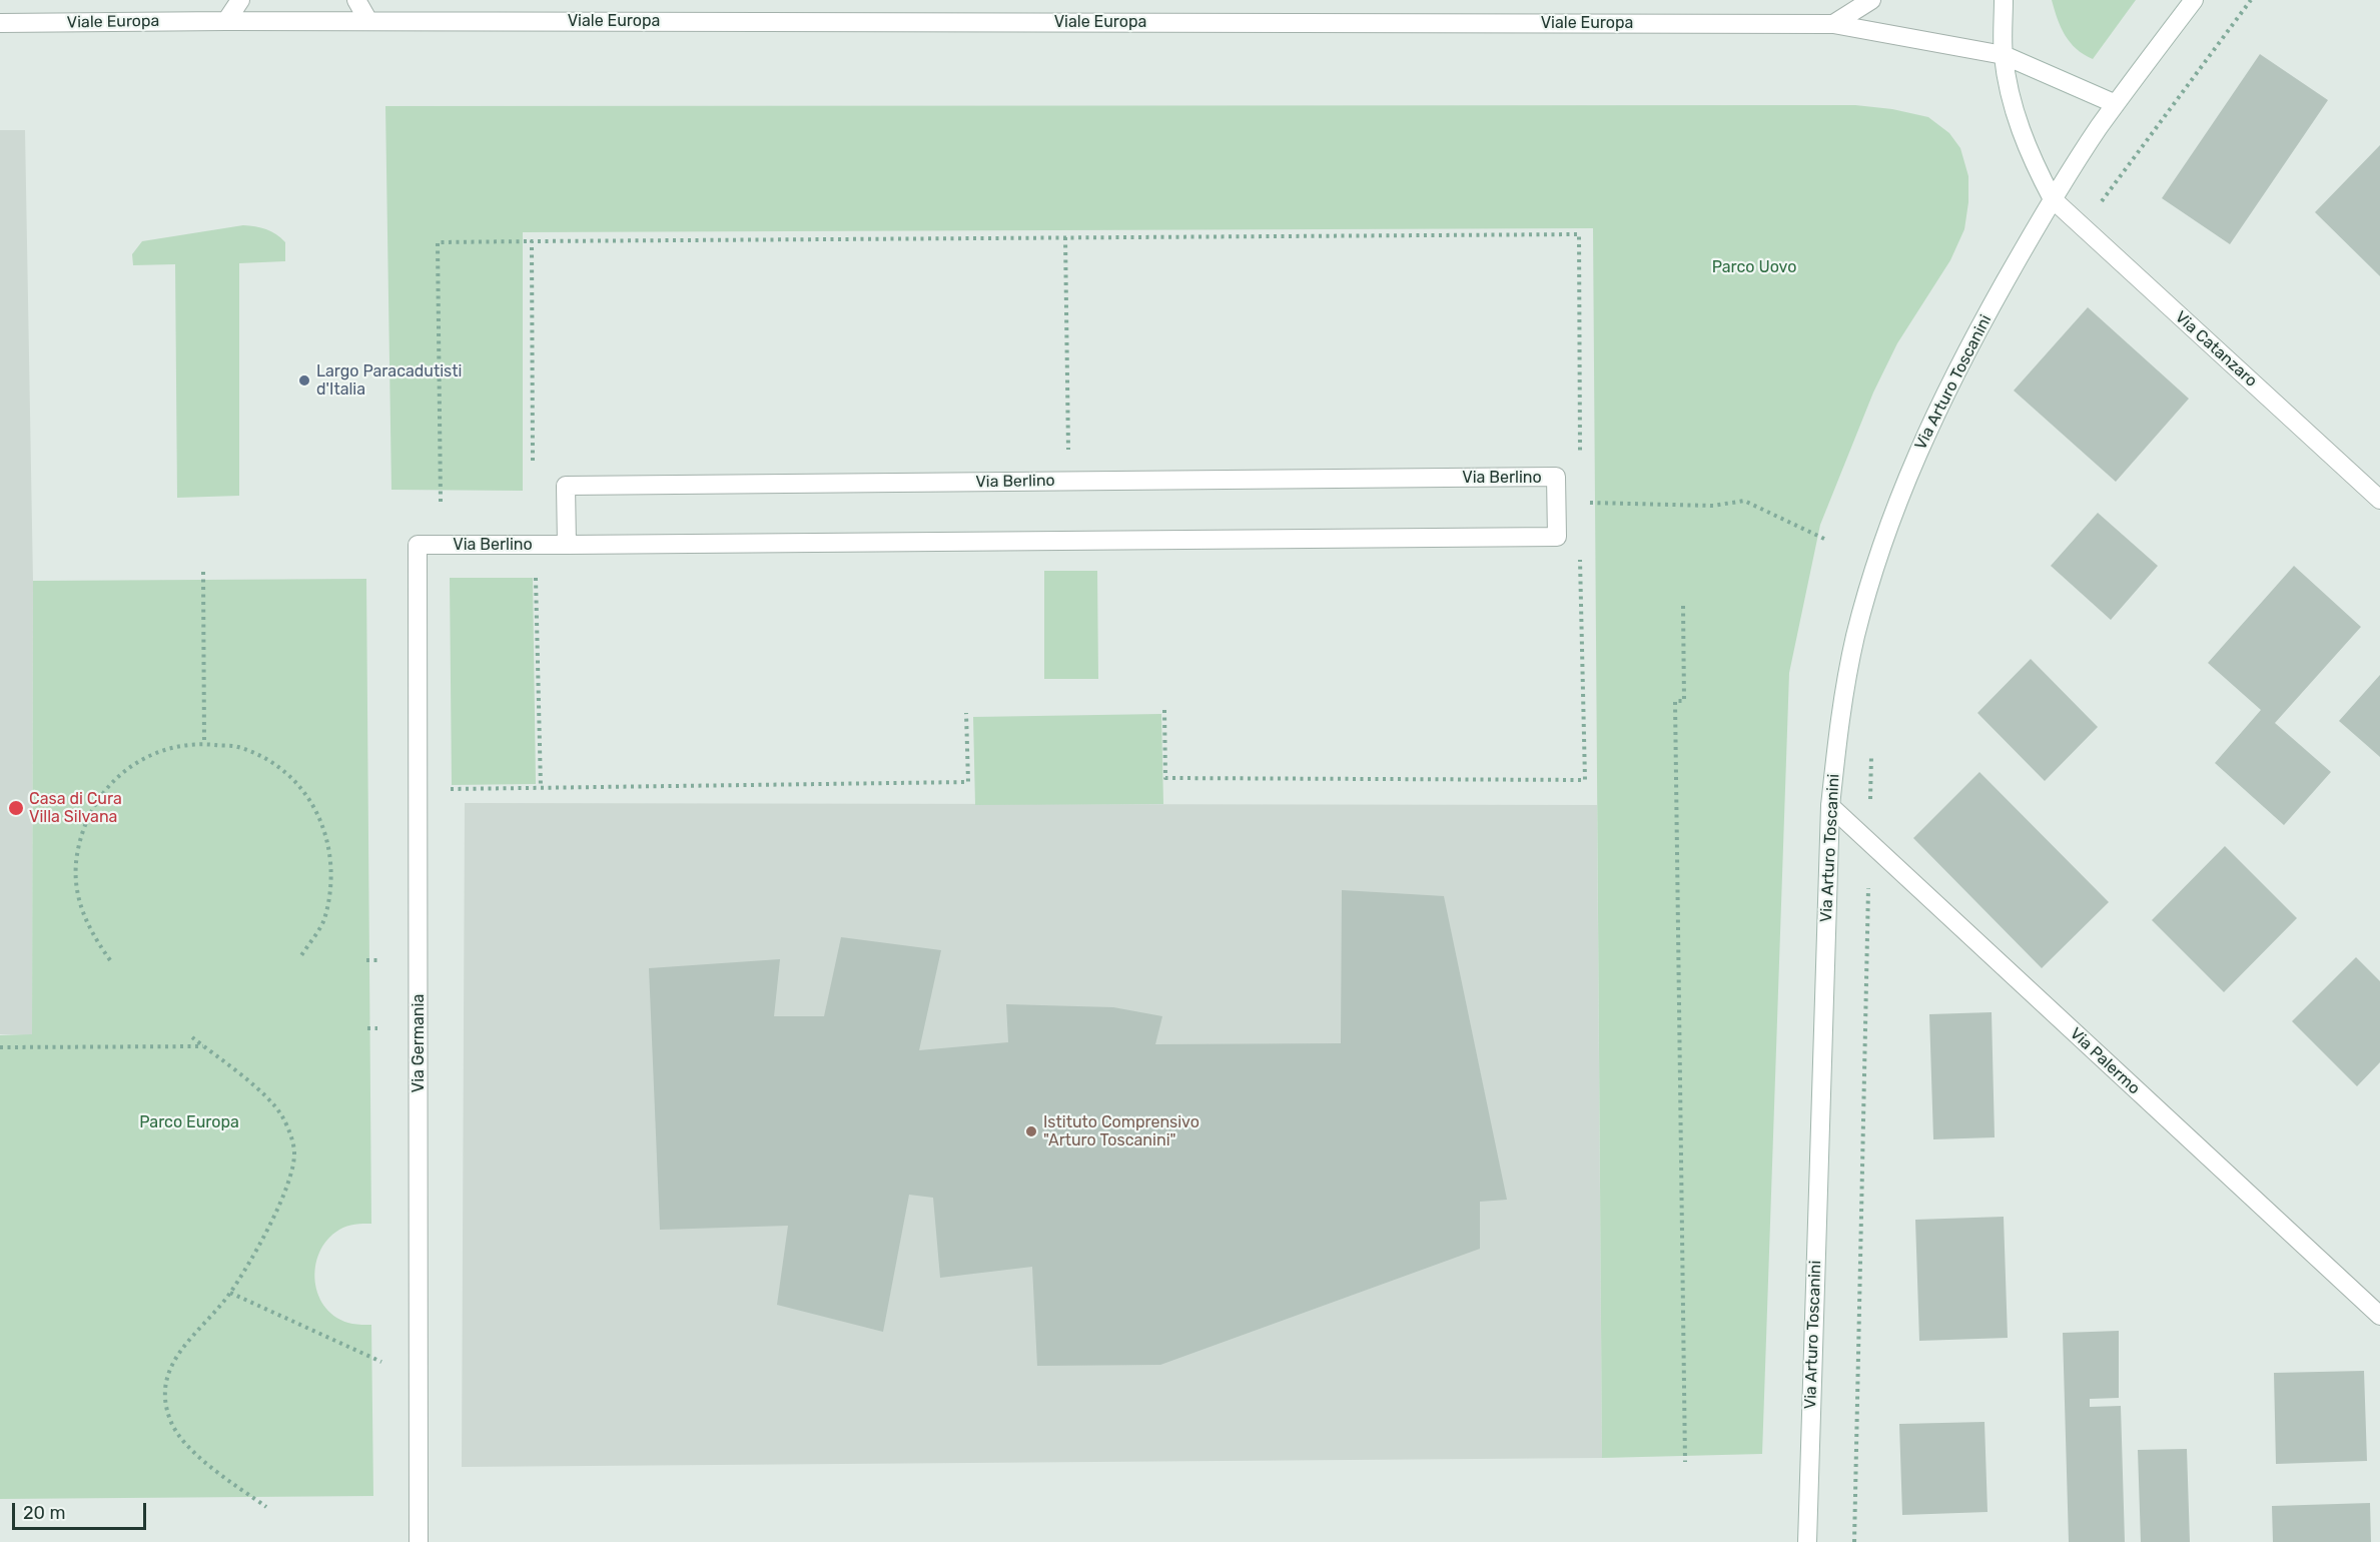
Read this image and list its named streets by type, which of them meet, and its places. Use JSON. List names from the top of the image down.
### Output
{
  "streets": {
    "street": [
      "Viale Europa",
      "Via Catanzaro",
      "Via Arturo Toscanini",
      "Via Berlino",
      "Via Germania",
      "Via Palermo"
    ]
  },
  "crossings": [
    ["Via Catanzaro", "Via Arturo Toscanini"],
    ["Via Arturo Toscanini", "Via Palermo"],
    ["Via Berlino", "Via Germania"]
  ],
  "parks": ["Parco Uovo", "Parco Europa"],
  "places": ["Largo Paracadutisti d'Italia", "Casa di Cura Villa Silvana", "Istituto Comprensivo \"Arturo Toscanini\""],
  "scale_bar": "20 m"
}
